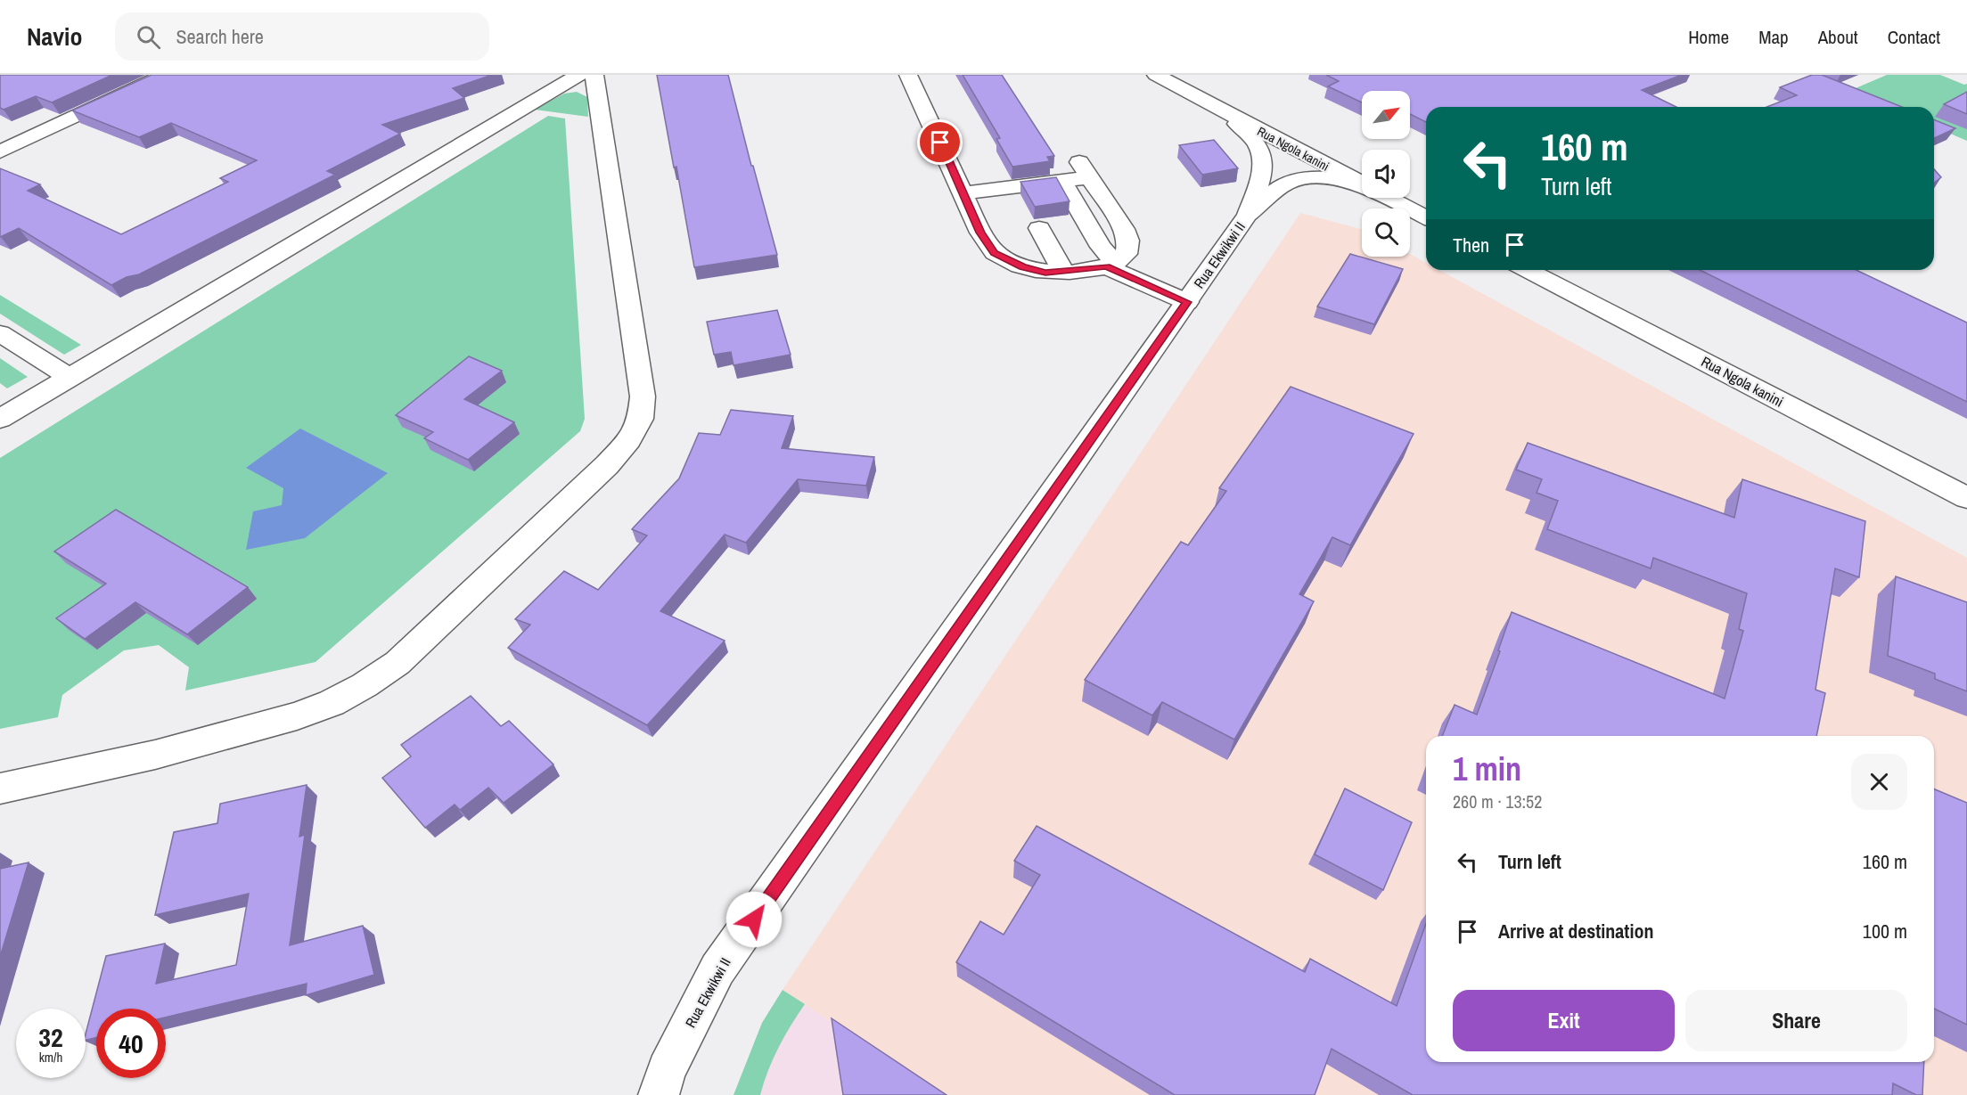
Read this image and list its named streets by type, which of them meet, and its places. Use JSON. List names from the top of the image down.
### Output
{
  "streets": {
    "street": ["Rua Ngola kanini", "Rua Ekwikwi II"]
  },
  "crossings": [
    ["Rua Ngola kanini", "Rua Ekwikwi II"]
  ],
  "north": "top right",
  "page": {
    "header": "Navio",
    "search": "Search here",
    "nav": [
      "Home",
      "Map",
      "About",
      "Contact"
    ],
    "turn": ["160 m", "Turn left"],
    "then": "Then",
    "heading": ["1 min", "260 m · 13:52"],
    "list": [
      {
        "name": "Turn left",
        "value": "160 m"
      },
      {
        "name": "Arrive at destination",
        "value": "100 m"
      }
    ],
    "buttons": ["Exit", "Share"],
    "speed": "32 km/h",
    "limit": "40"
  }
}
